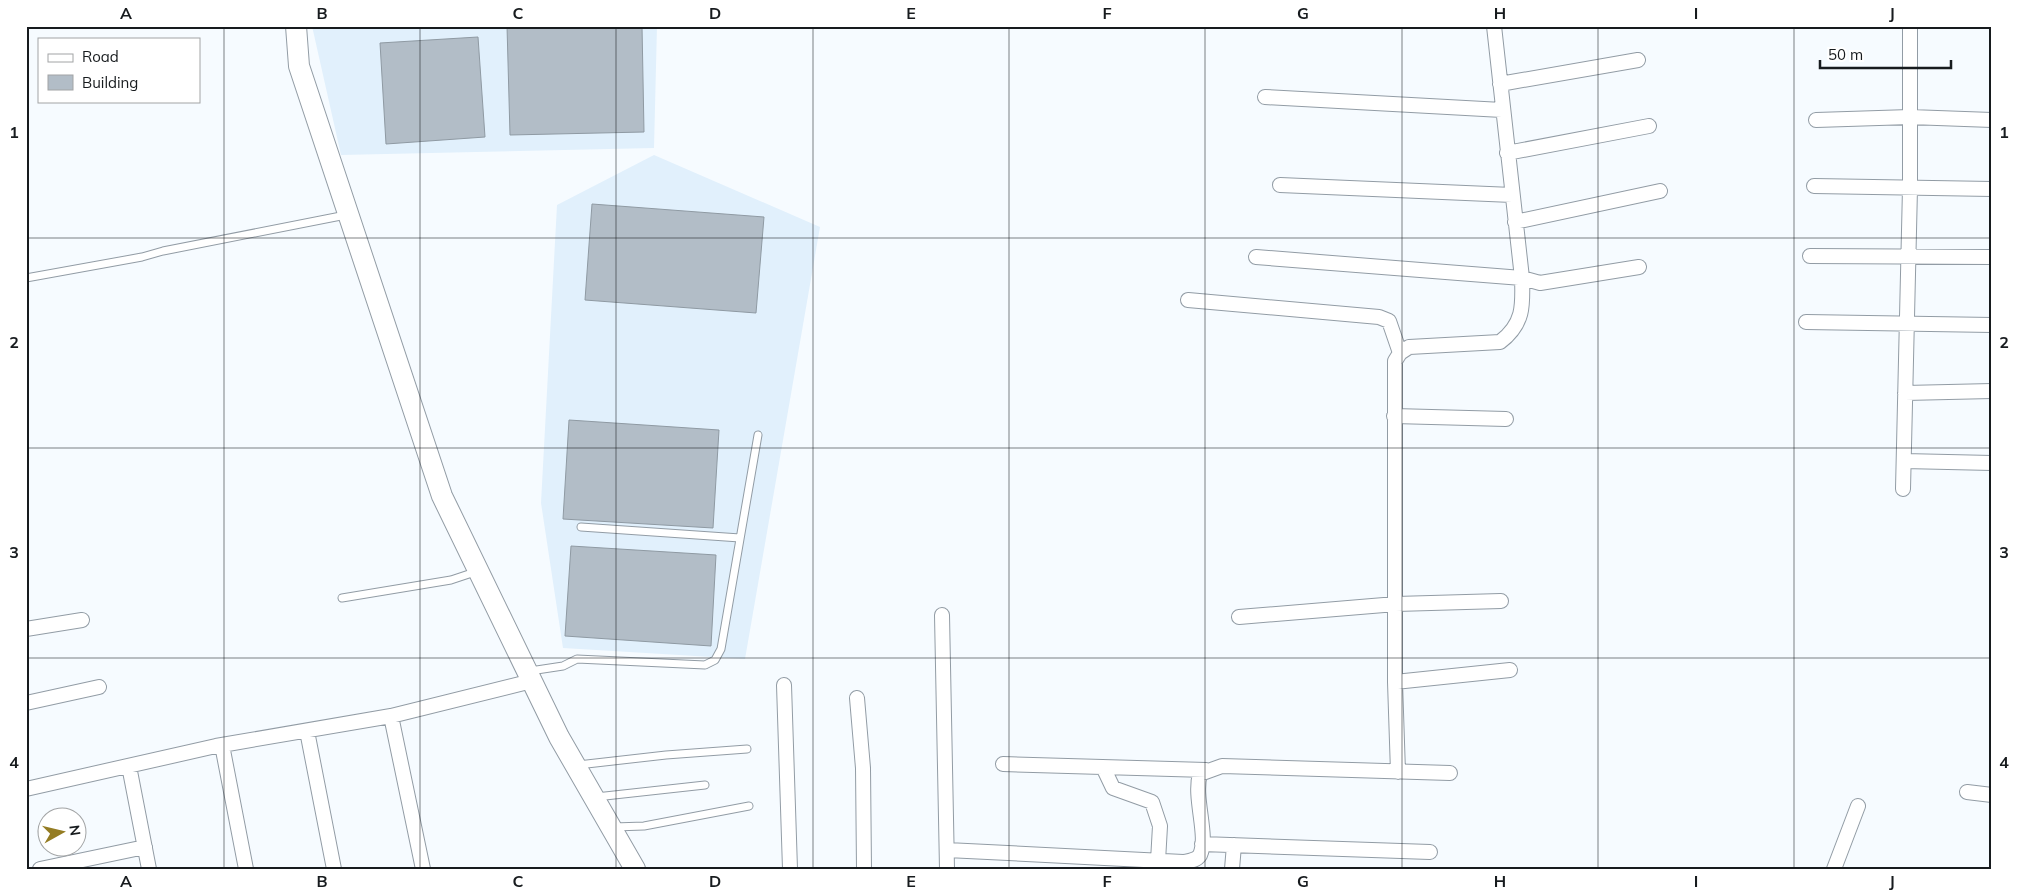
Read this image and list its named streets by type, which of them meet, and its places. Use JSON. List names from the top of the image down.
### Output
{
  "legend": ["Road", "Building"],
  "scale_bar": "50 m",
  "north": "right",
  "grid": {
    "columns": [
      "A",
      "B",
      "C",
      "D",
      "E",
      "F",
      "G",
      "H",
      "I",
      "J"
    ],
    "rows": [
      "1",
      "2",
      "3",
      "4"
    ]
  }
}
